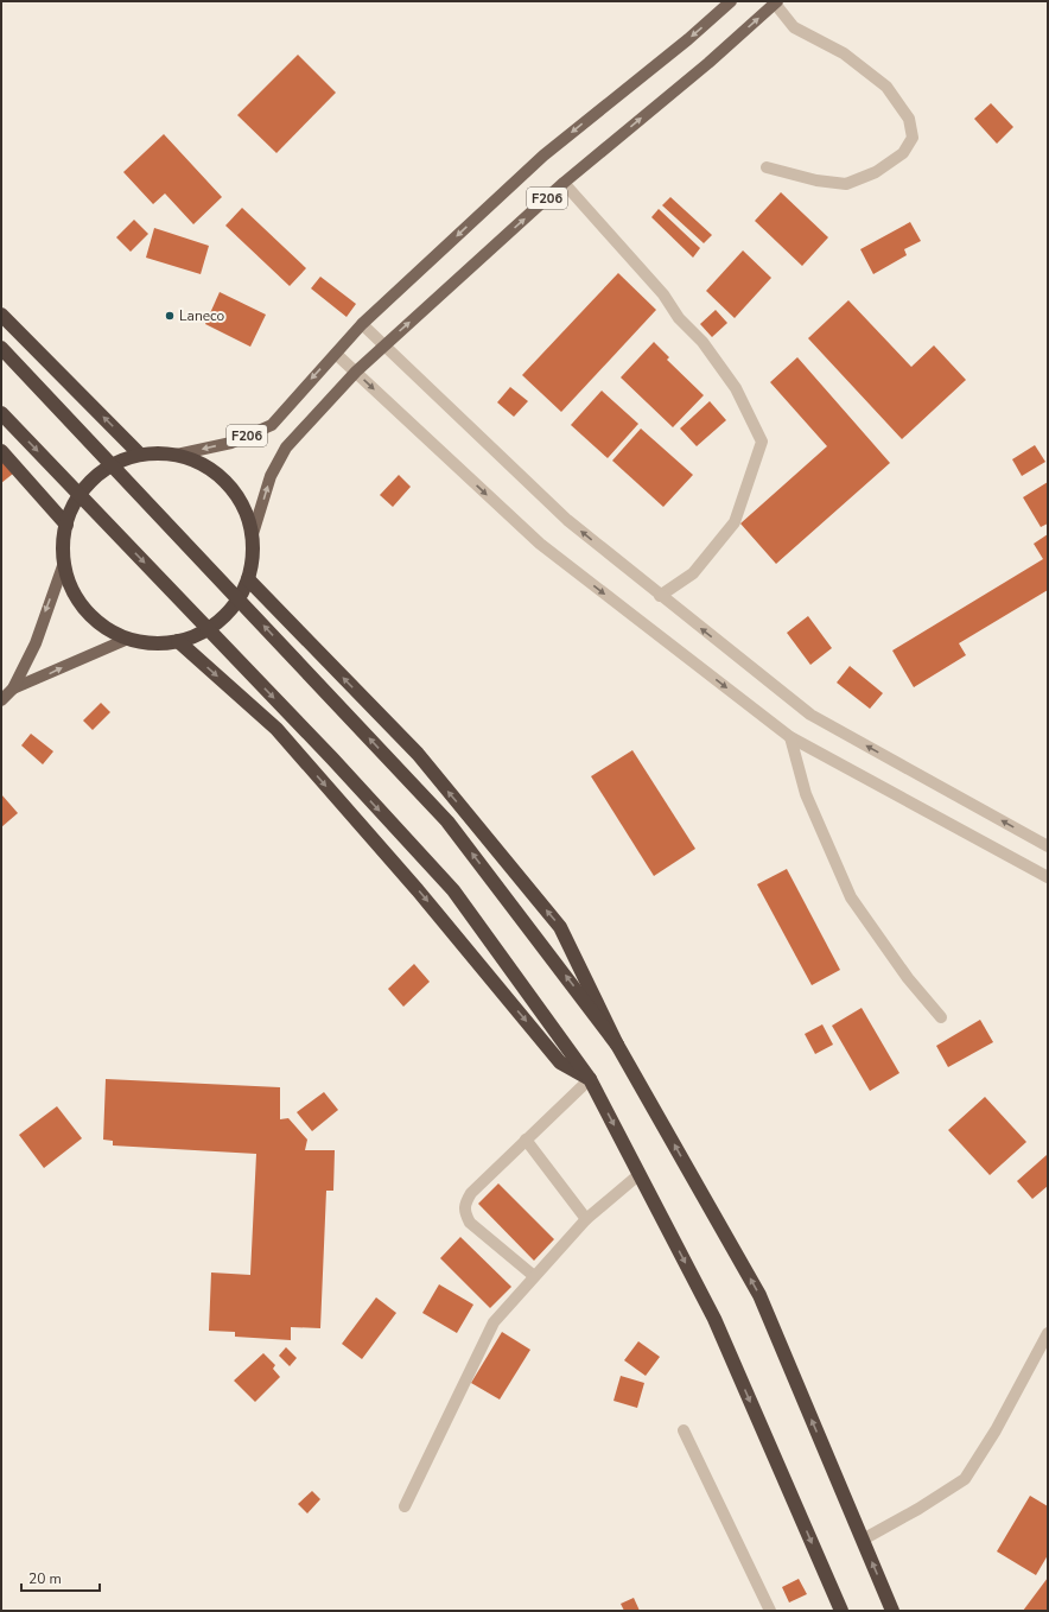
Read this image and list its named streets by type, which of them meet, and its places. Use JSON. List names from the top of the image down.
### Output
{
  "streets": {
    "main road": ["F206"]
  },
  "places": ["Laneco"],
  "scale_bar": "20 m"
}
